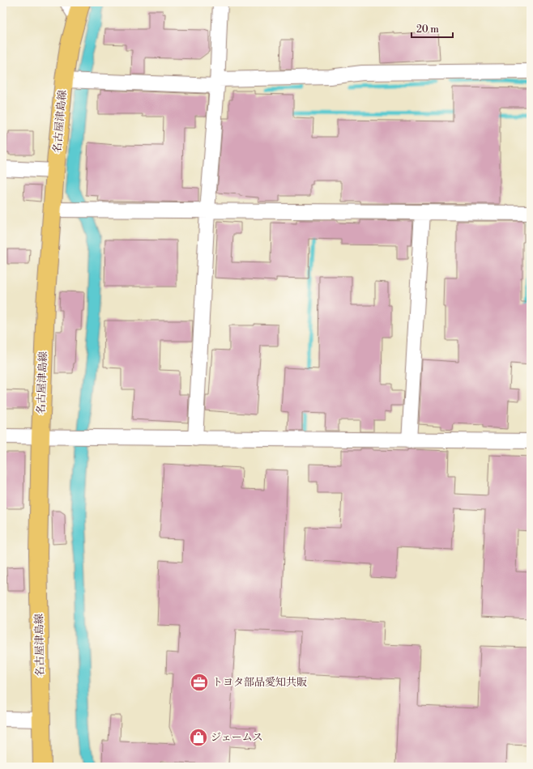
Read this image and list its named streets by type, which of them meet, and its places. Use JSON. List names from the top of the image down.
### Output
{
  "streets": {
    "main road": ["名古屋津島線"]
  },
  "places": {
    "office": ["トヨタ部品愛知共販"],
    "shop": ["ジェームス"]
  },
  "scale_bar": "20 m"
}
